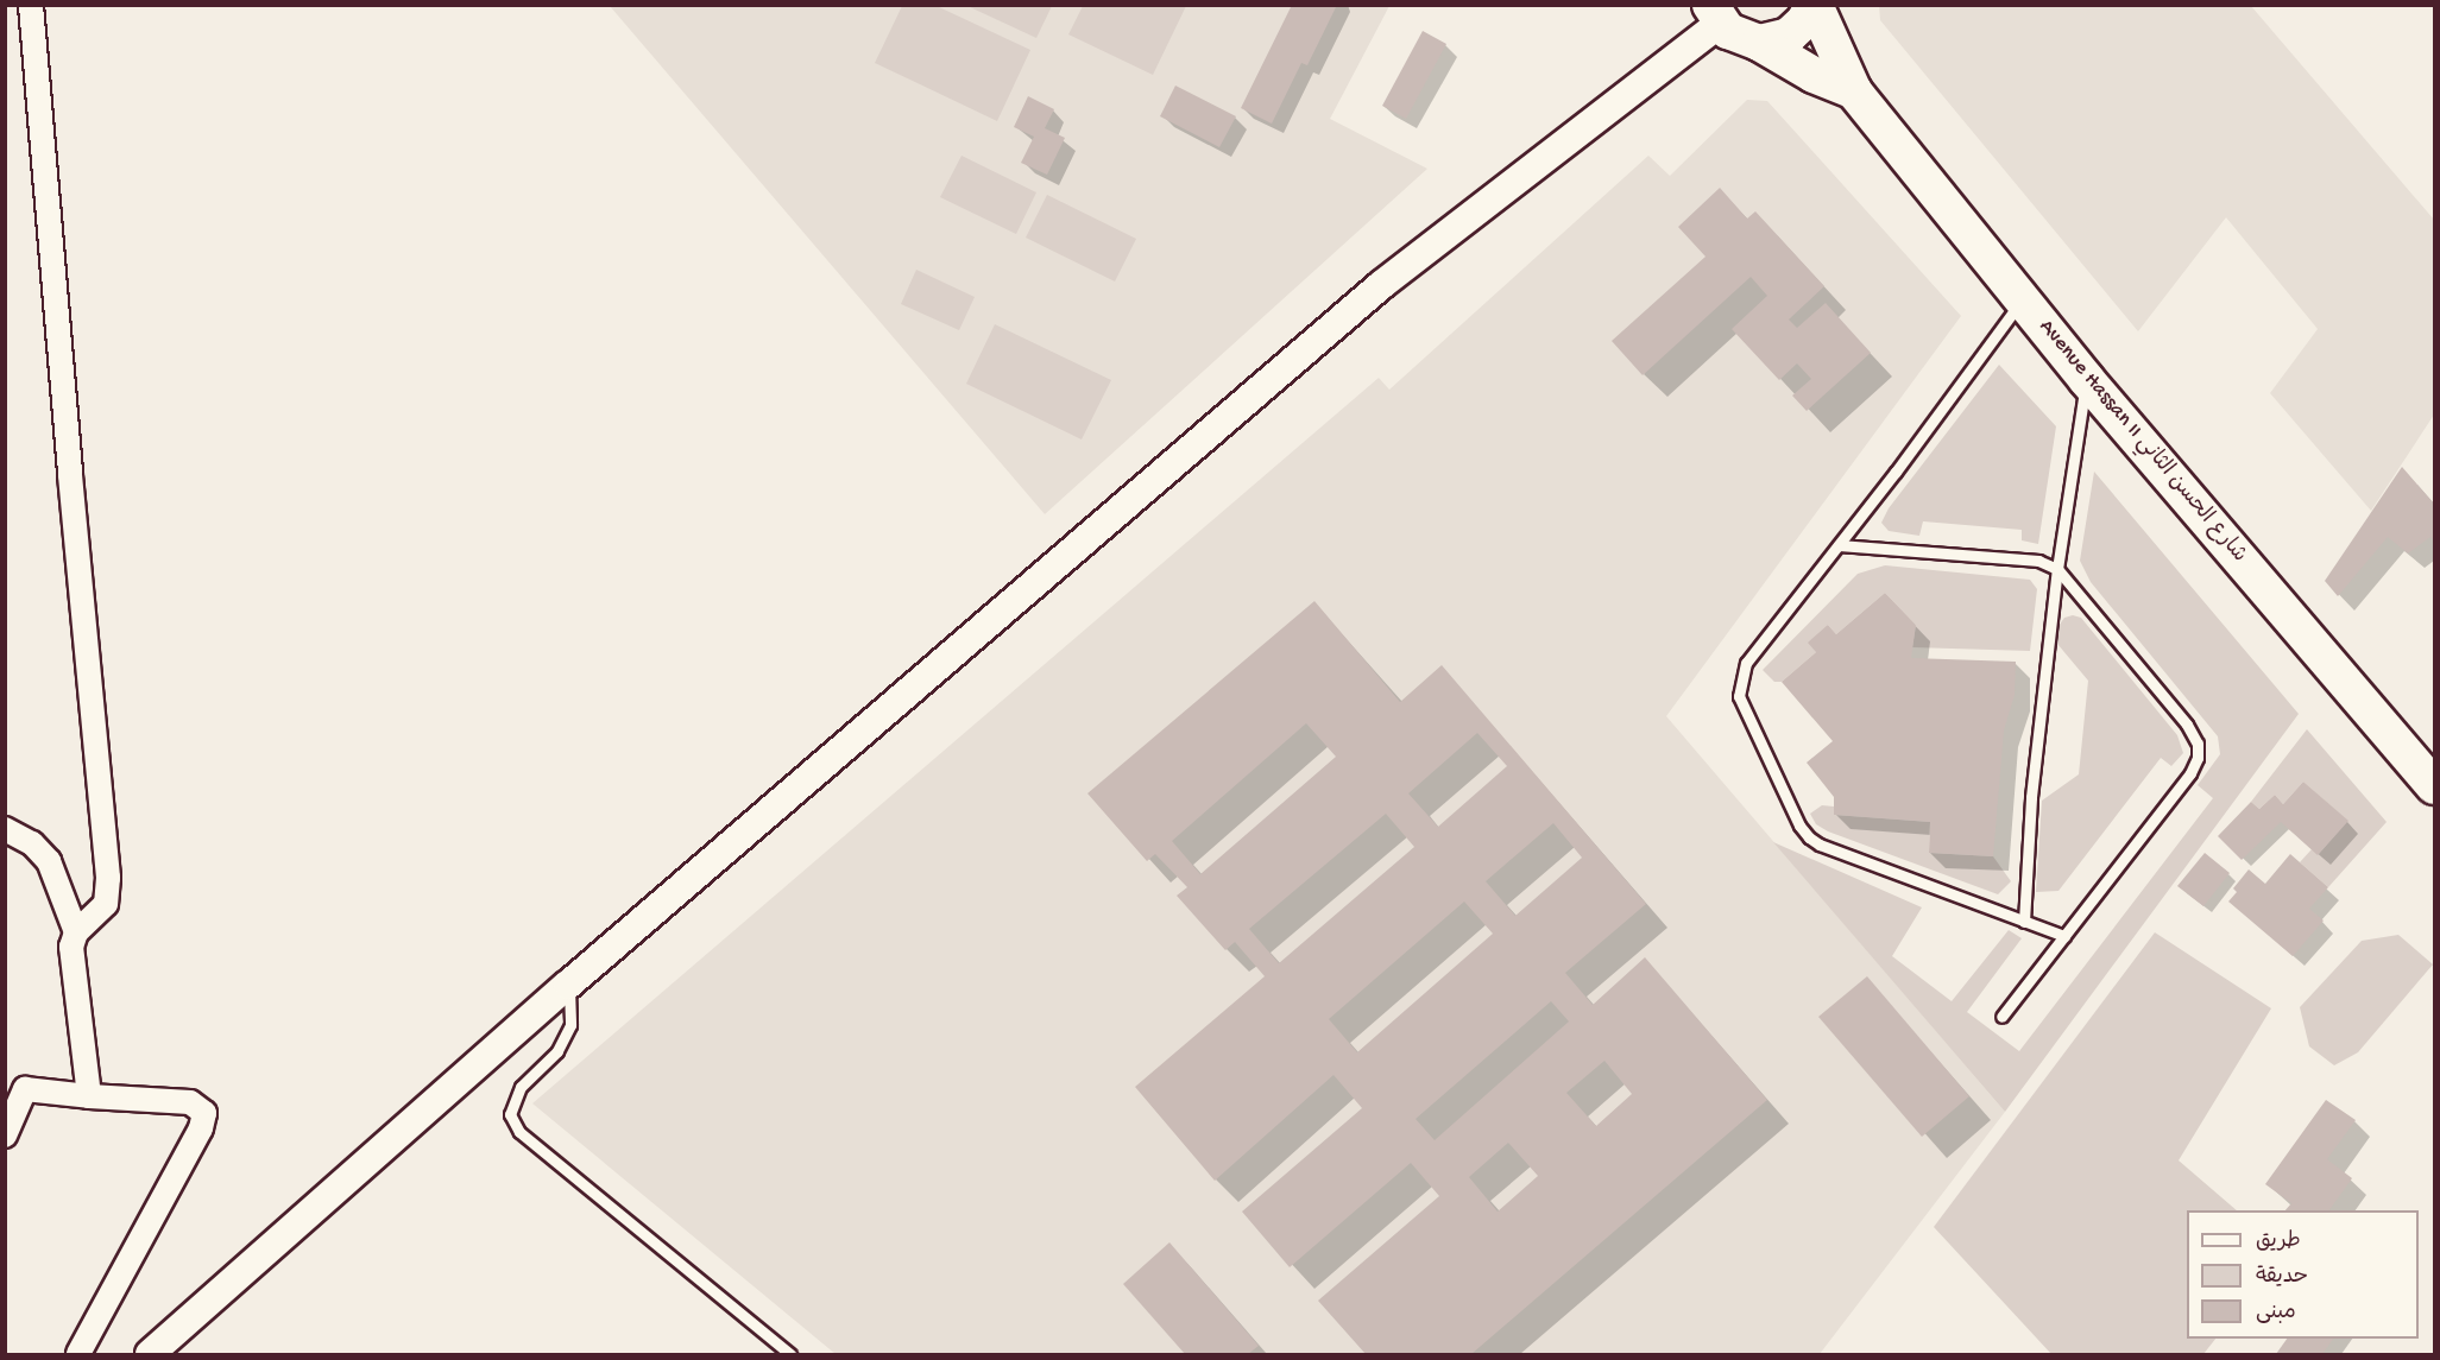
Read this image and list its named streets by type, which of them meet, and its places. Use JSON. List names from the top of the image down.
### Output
{
  "streets": {
    "main road": ["Avenue Hassan II شارع الحسن الثاني"]
  },
  "legend": ["طريق", "حديقة", "مبنى"]
}
